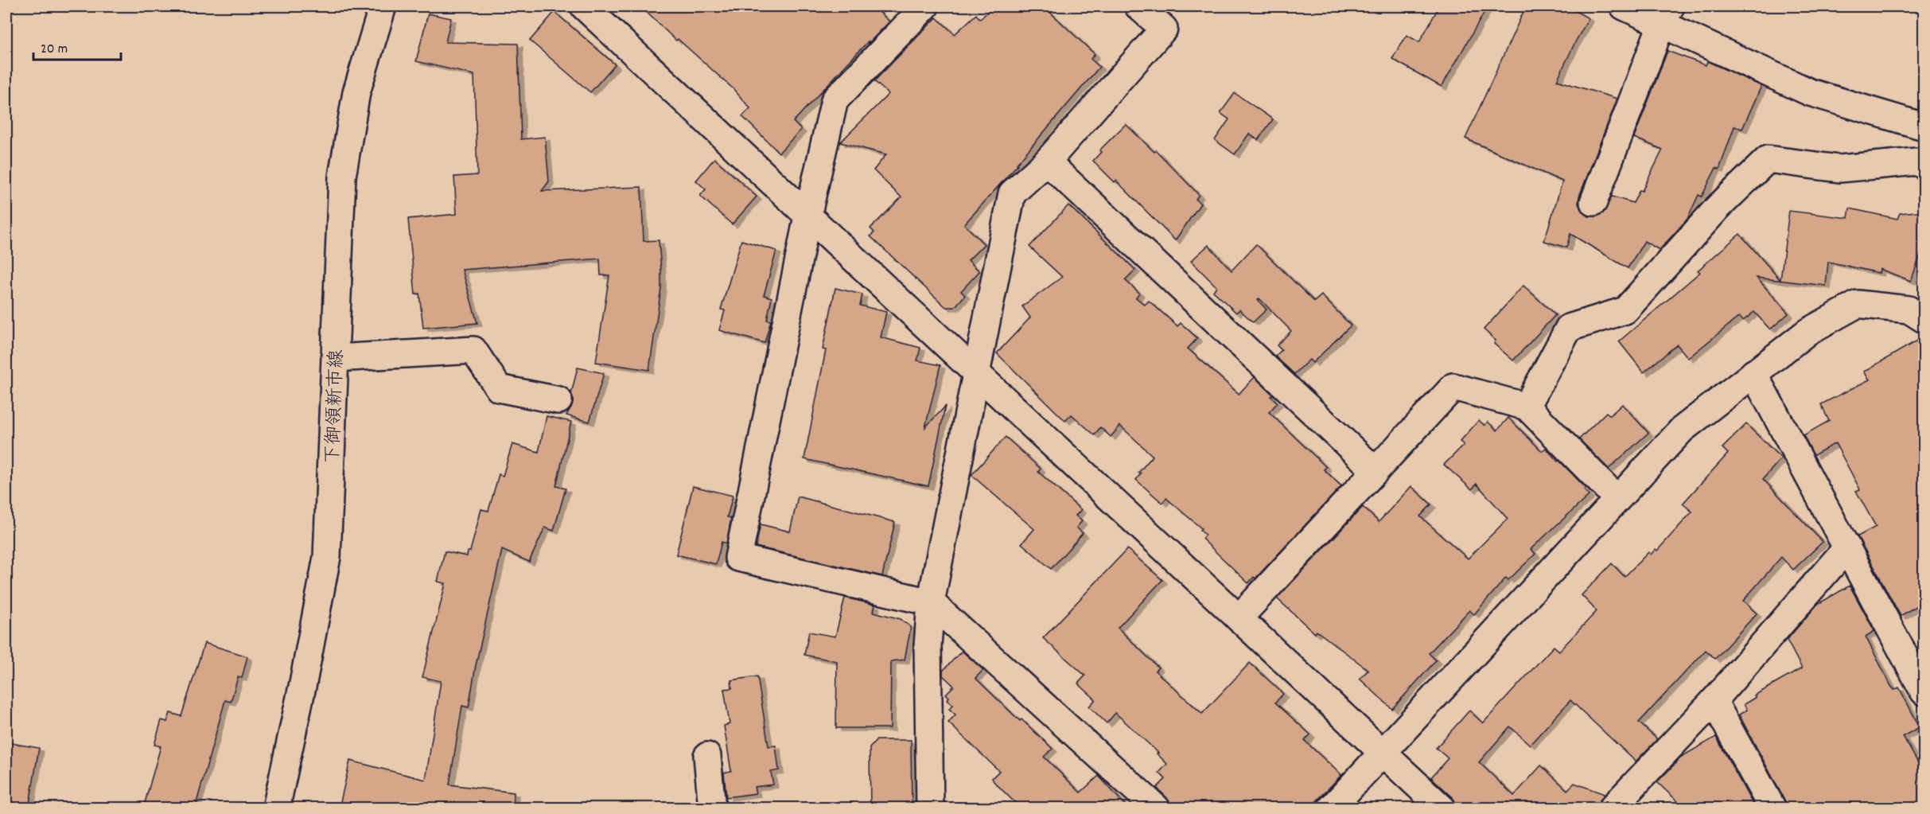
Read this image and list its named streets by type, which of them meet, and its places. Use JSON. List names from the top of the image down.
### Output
{
  "streets": {
    "street": ["下御領新市線"]
  },
  "scale_bar": "20 m"
}
